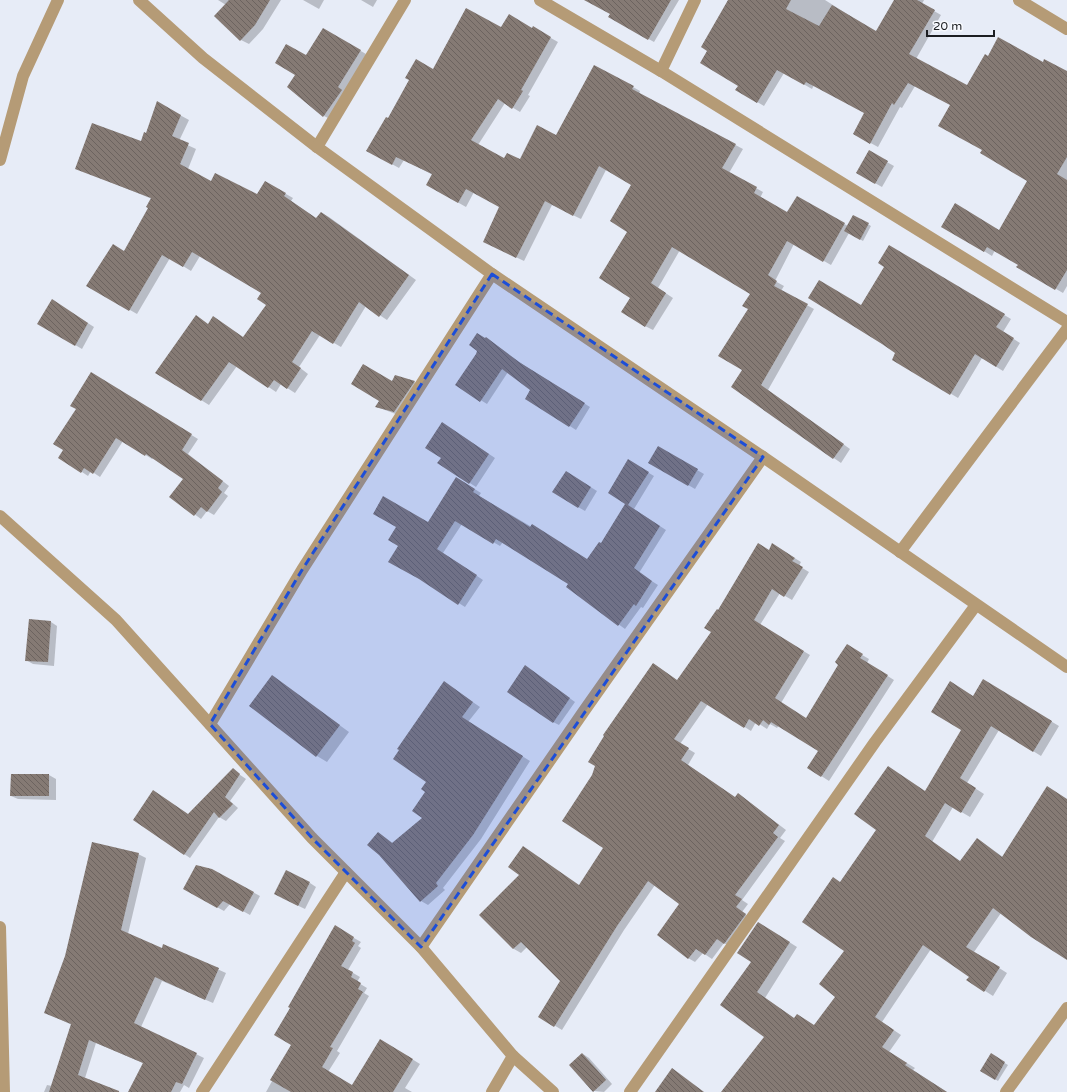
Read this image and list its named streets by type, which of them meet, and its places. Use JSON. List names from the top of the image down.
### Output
{
  "scale_bar": "20 m"
}
